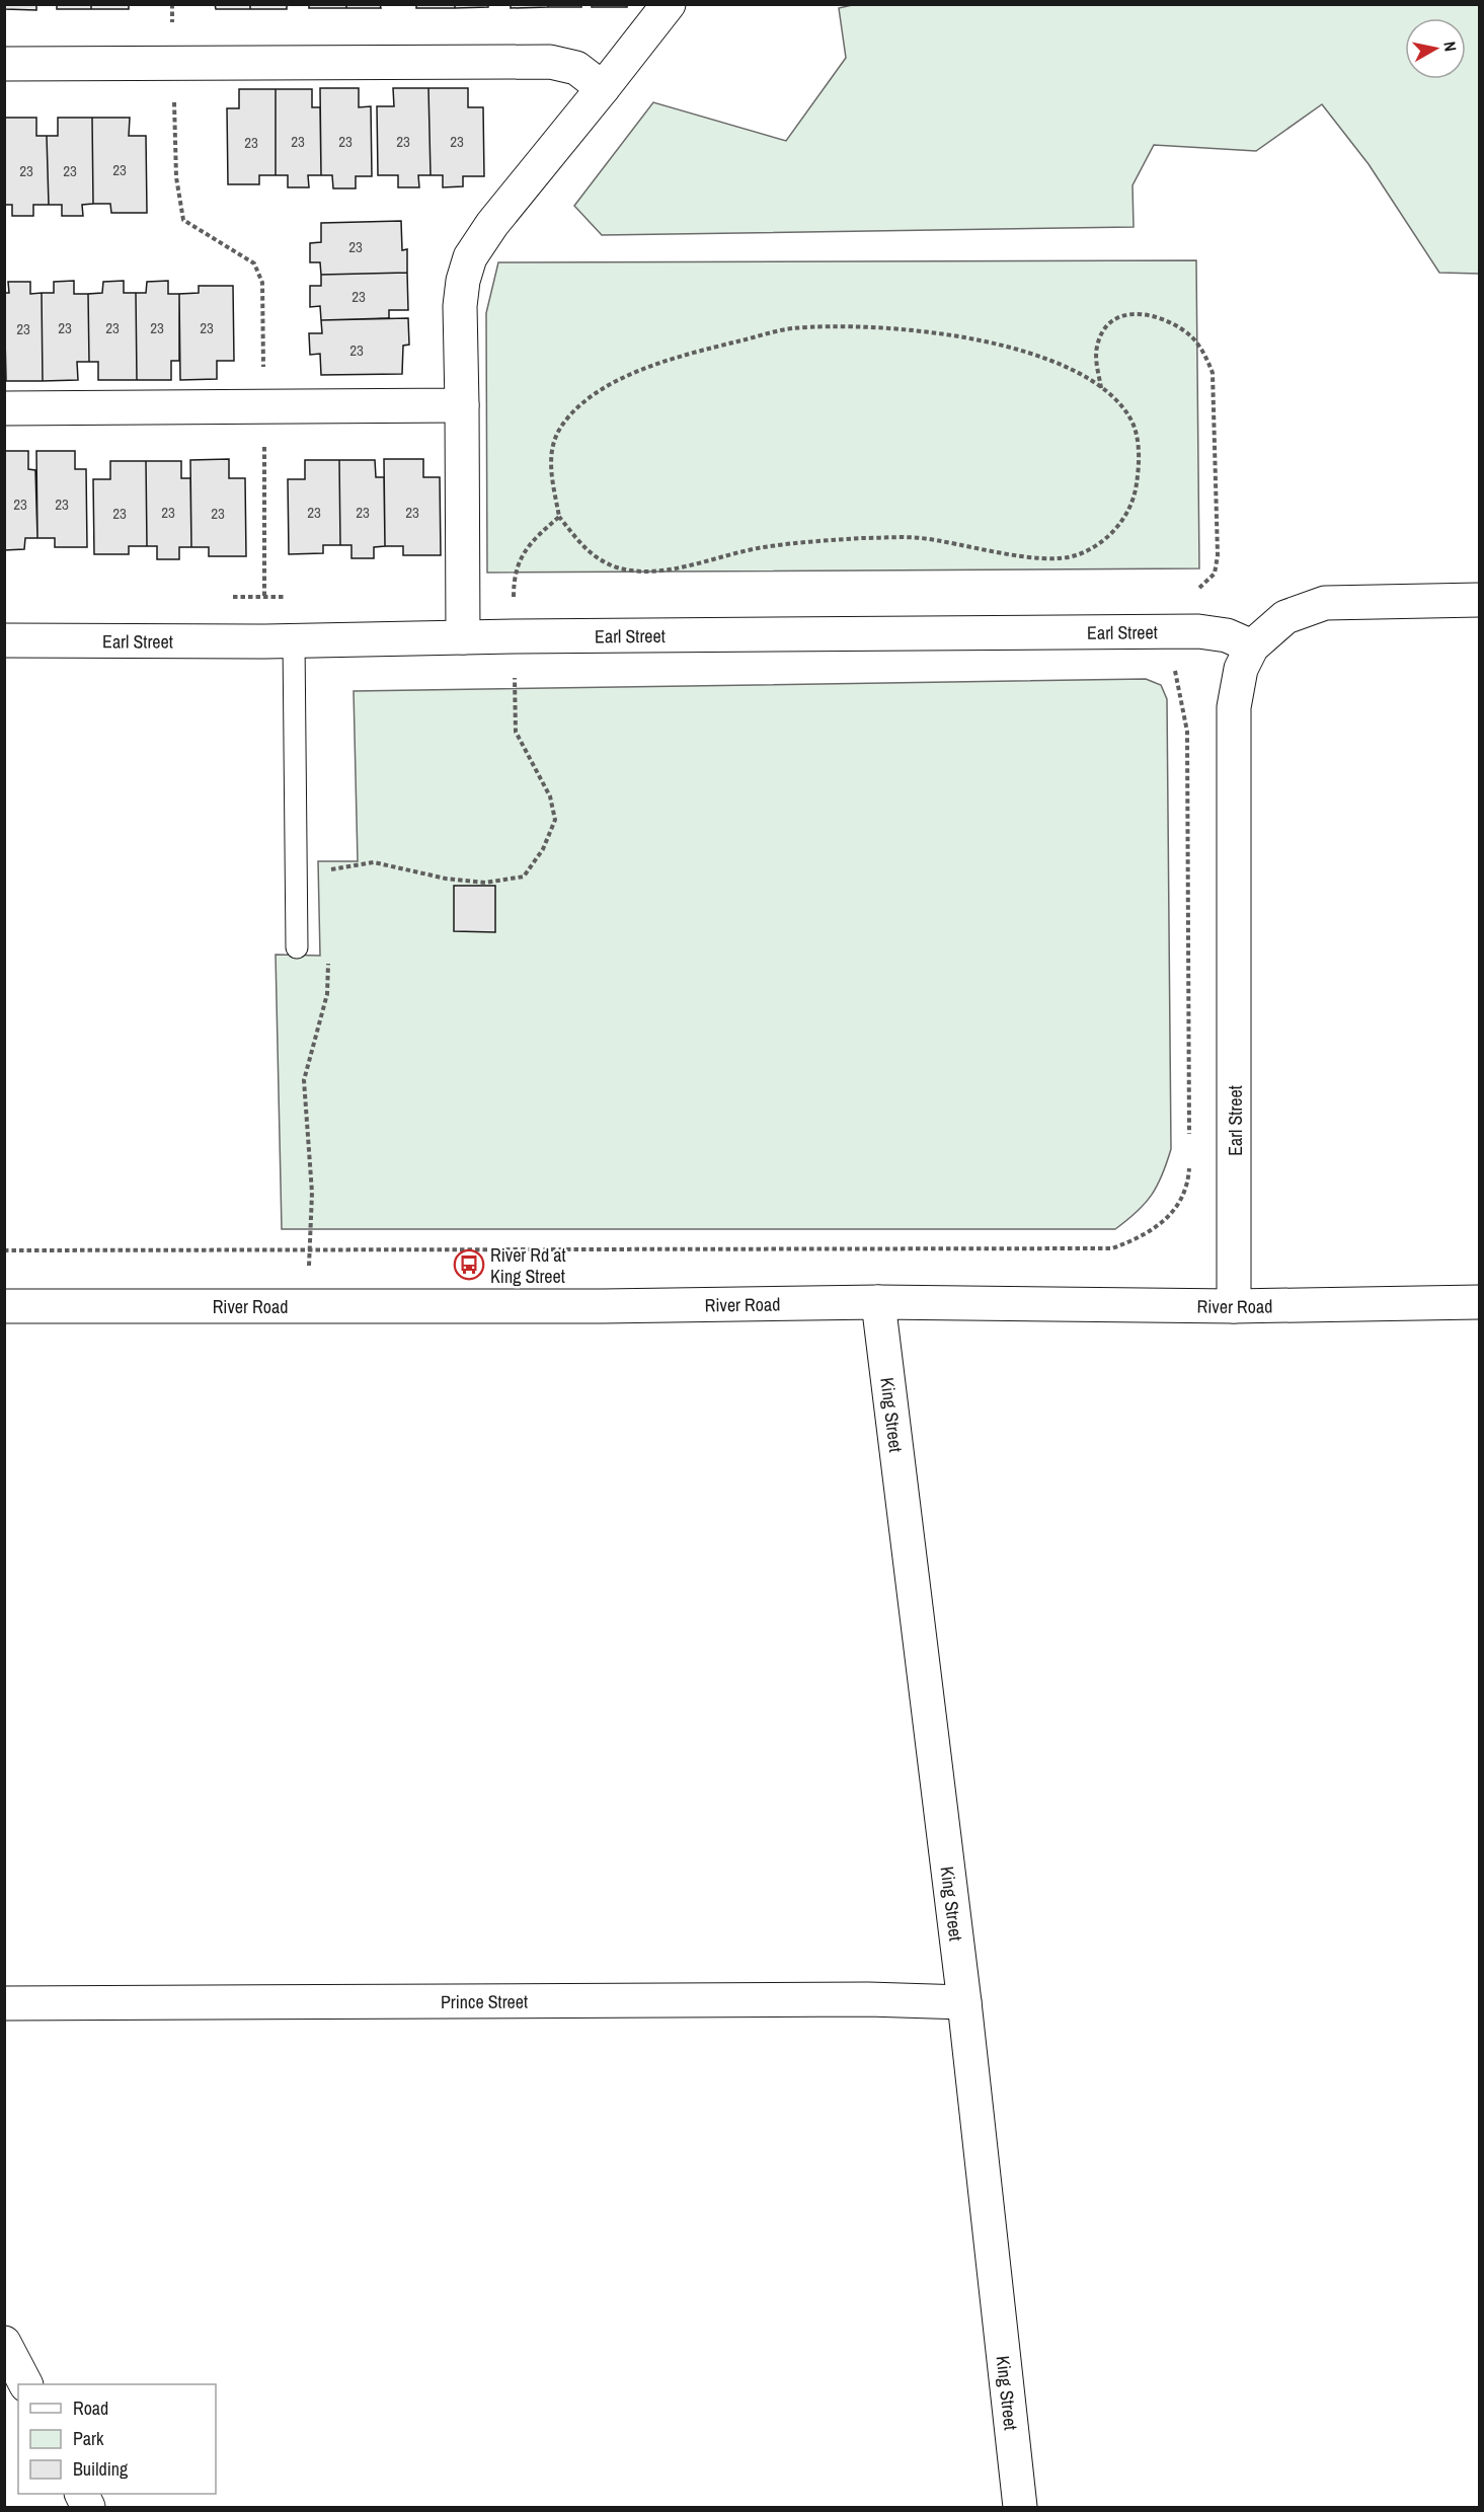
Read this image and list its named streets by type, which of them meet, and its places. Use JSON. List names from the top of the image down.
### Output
{
  "streets": {
    "street": [
      "Earl Street",
      "River Road",
      "King Street",
      "Prince Street"
    ]
  },
  "crossings": [
    ["Earl Street", "River Road"],
    ["River Road", "King Street"],
    ["King Street", "Prince Street"]
  ],
  "places": {
    "bus stop": ["River Rd at King Street"]
  },
  "house_numbers": [
    "23",
    "23",
    "23",
    "23",
    "23",
    "23",
    "23",
    "23",
    "23",
    "23",
    "23",
    "23",
    "23",
    "23",
    "23",
    "23",
    "23",
    "23",
    "23",
    "23",
    "23",
    "23",
    "23",
    "23"
  ],
  "legend": ["Road", "Park", "Building"],
  "north": "right"
}
